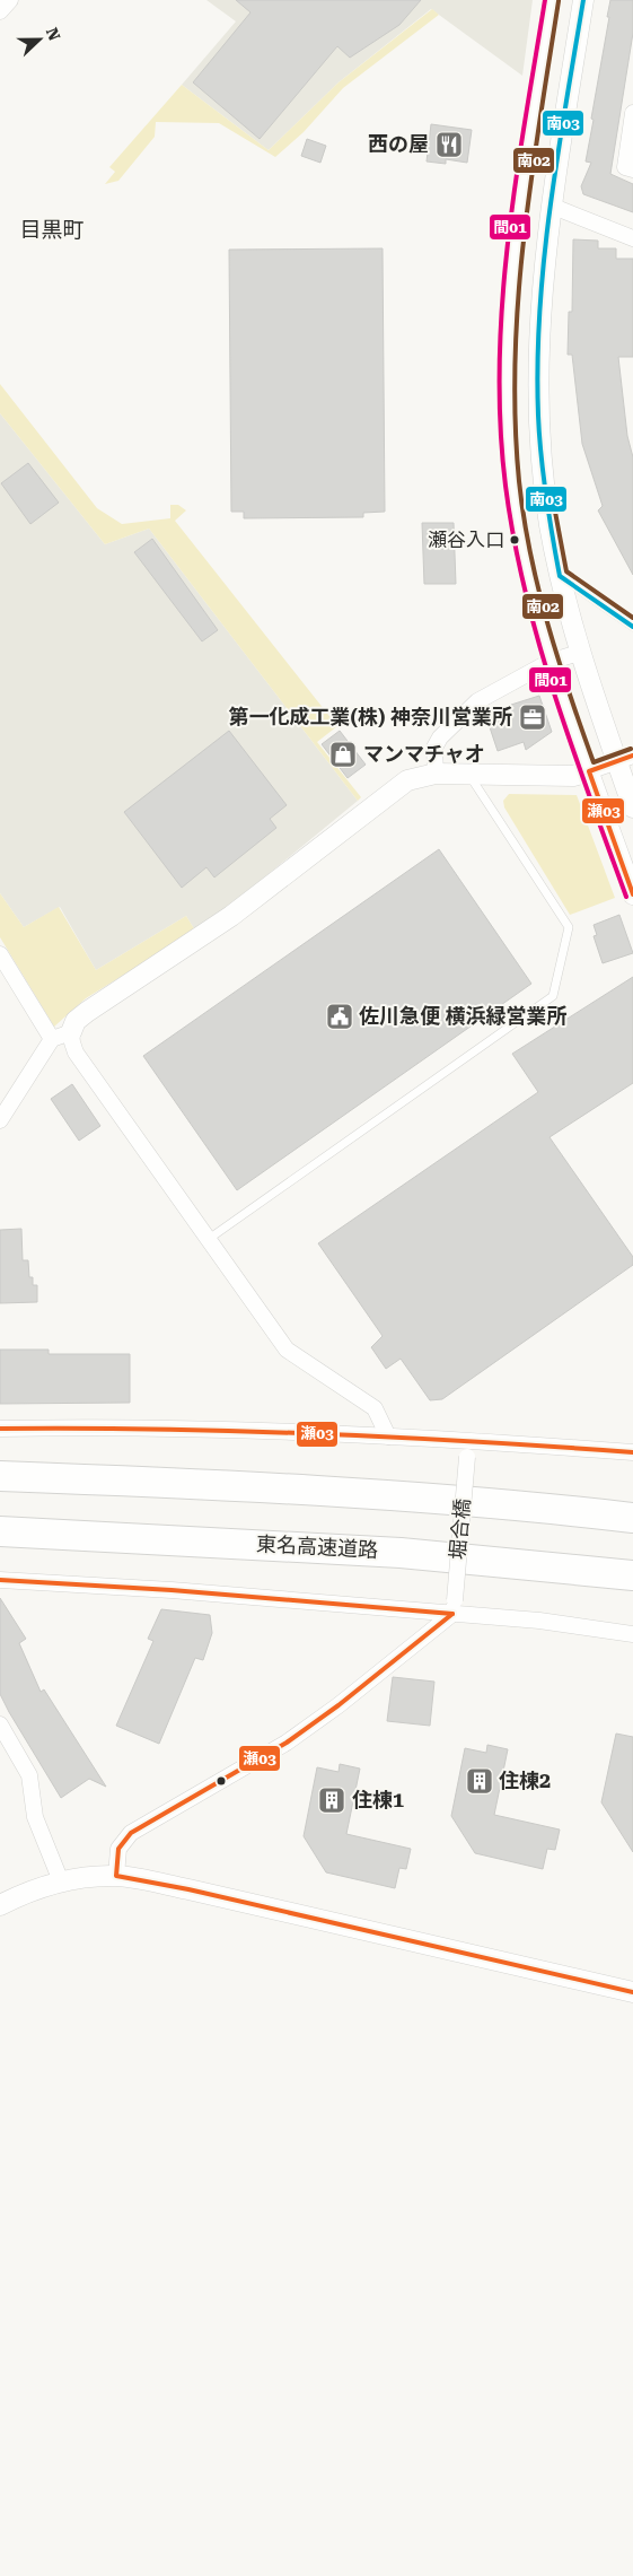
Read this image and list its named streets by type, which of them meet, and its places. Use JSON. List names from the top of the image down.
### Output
{
  "streets": {
    "highway": ["東名高速道路"],
    "street": ["堀合橋"]
  },
  "districts": ["目黒町"],
  "places": {
    "restaurant": ["西の屋"],
    "other": ["瀬谷入口"],
    "office": ["第一化成工業(株) 神奈川営業所"],
    "shop": ["マンマチャオ"],
    "public building": ["佐川急便 横浜緑営業所"],
    "building": ["住棟2", "住棟1"]
  },
  "lines": [
    "transit line 間01",
    "transit line 南03",
    "transit line 南02",
    "transit line 瀬03"
  ],
  "north": "right"
}
